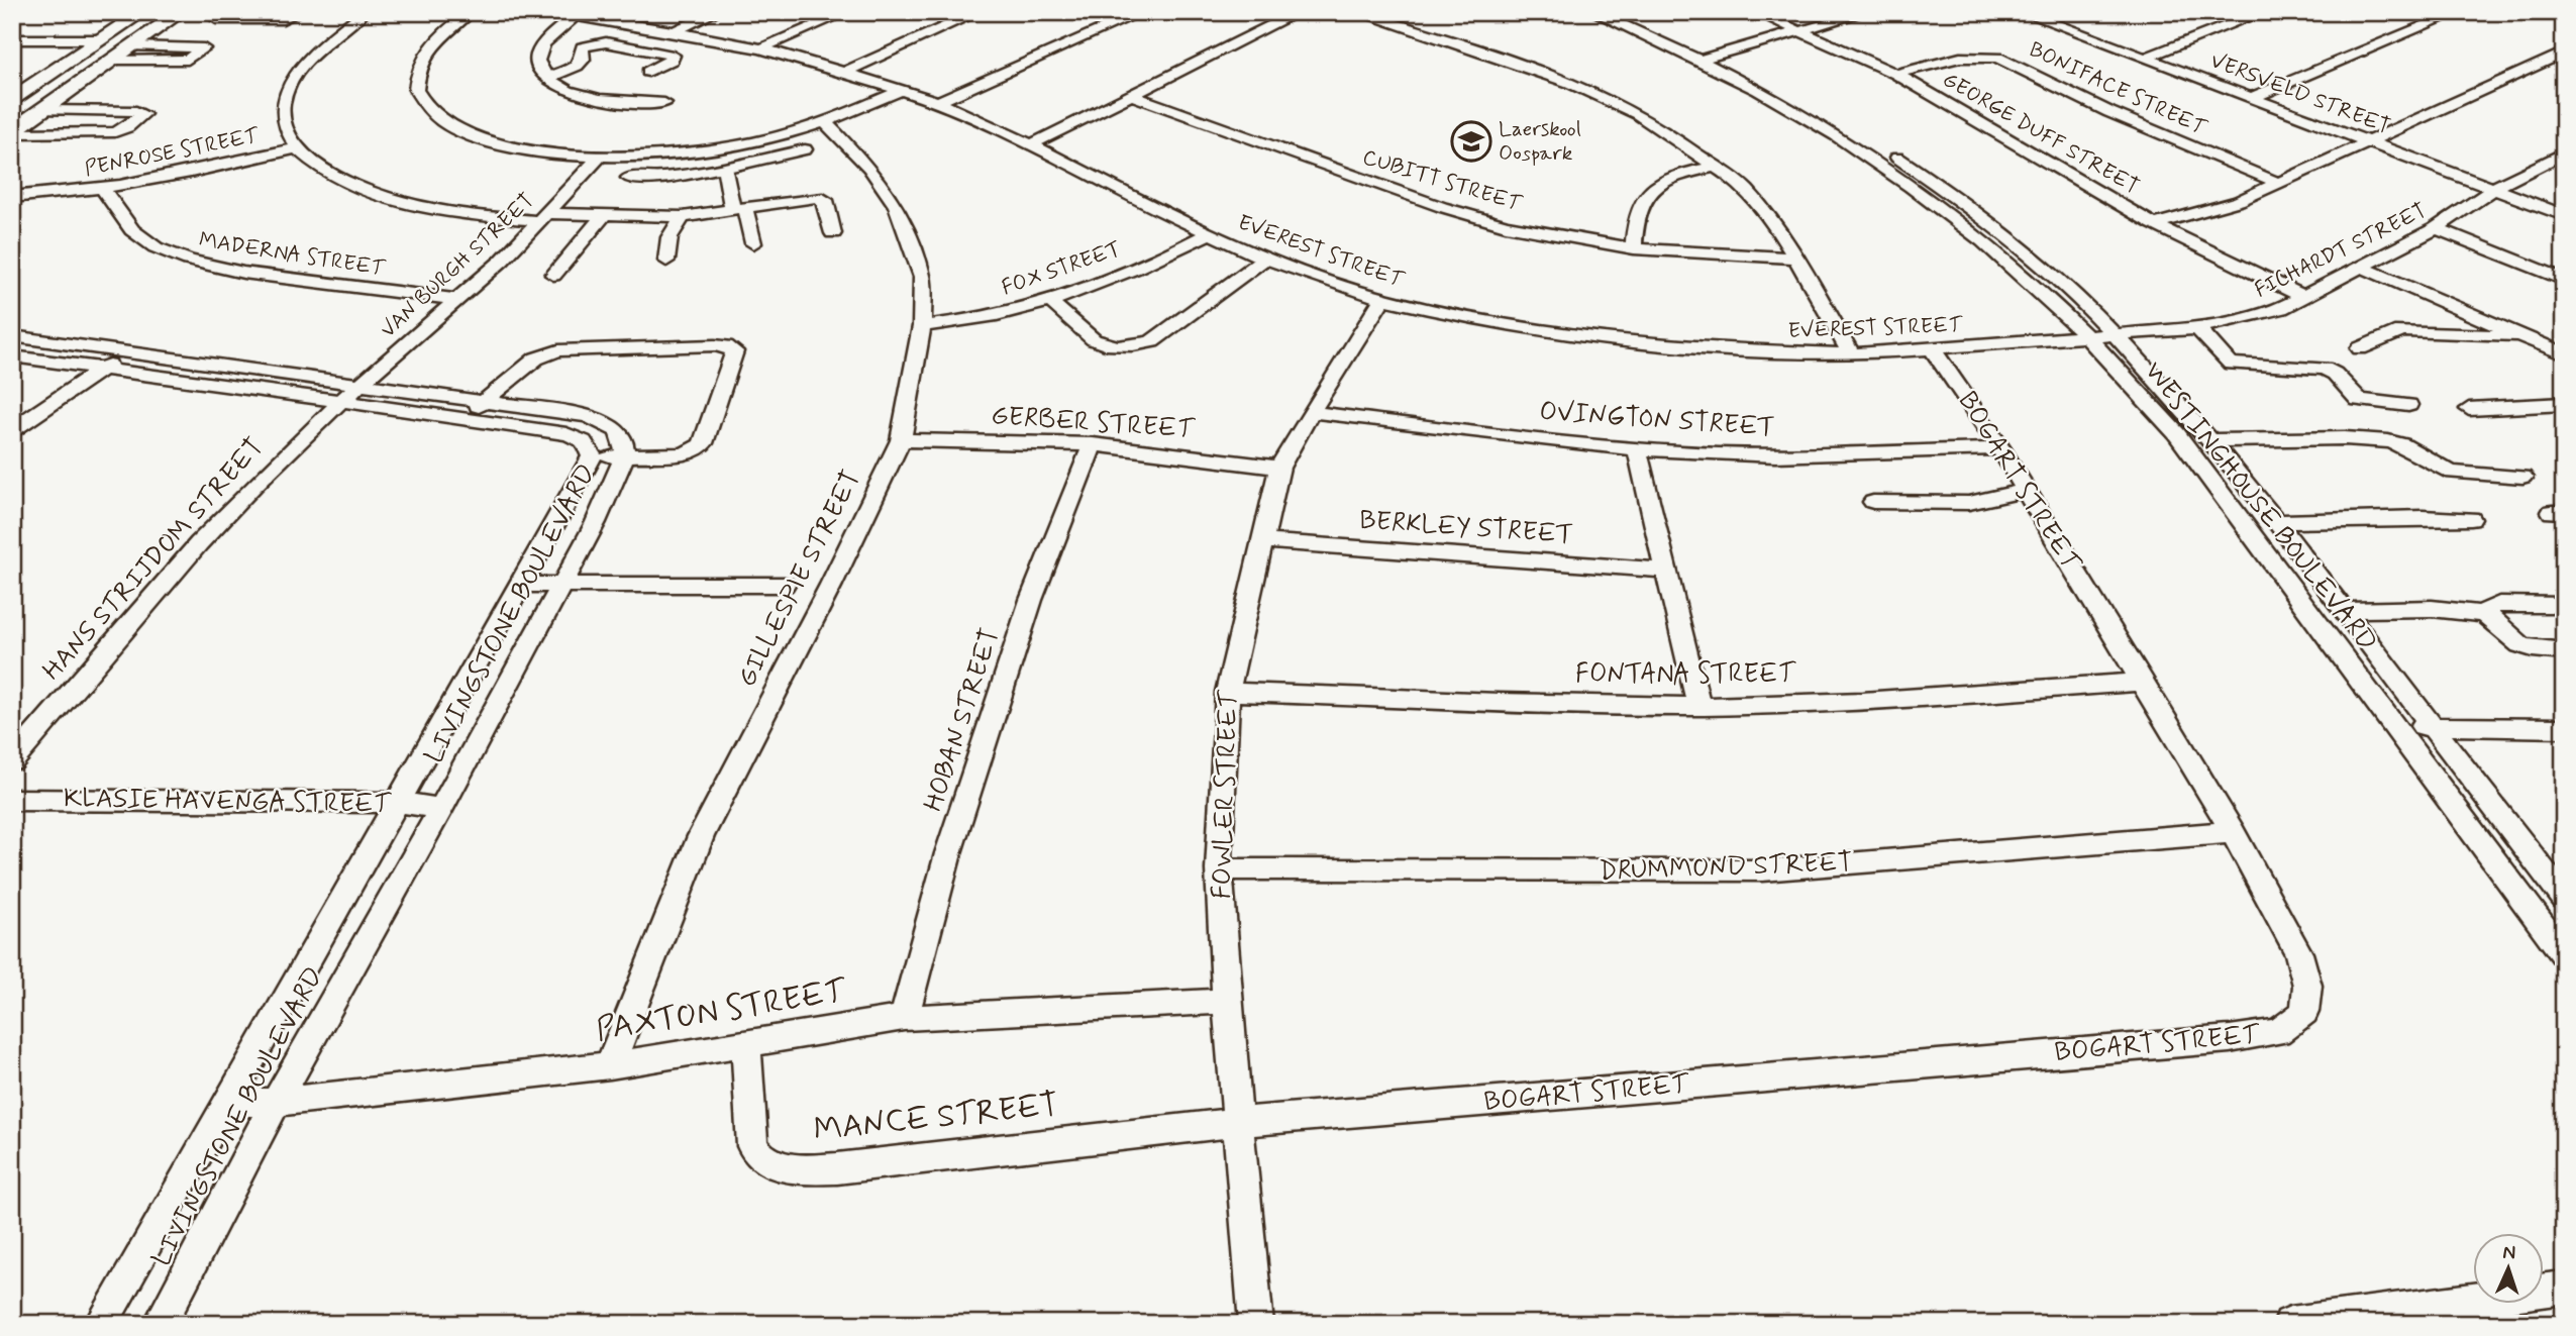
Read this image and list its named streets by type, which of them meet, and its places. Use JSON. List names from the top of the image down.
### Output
{
  "streets": {
    "street": [
      "BONIFACE STREET",
      "VERSVELD STREET",
      "GEORGE DUFF STREET",
      "PENROSE STREET",
      "CUBITT STREET",
      "FICHARDT STREET",
      "EVEREST STREET",
      "MADERNA STREET",
      "VAN BURGH STREET",
      "FOX STREET",
      "OVINGTON STREET",
      "GERBER STREET",
      "BOGART STREET",
      "WESTINGHOUSE BOULEVARD",
      "BERKLEY STREET",
      "HANS STRIJDOM STREET",
      "GILLESPIE STREET",
      "LIVINGSTONE BOULEVARD",
      "FONTANA STREET",
      "HOBAN STREET",
      "FOWLER STREET",
      "KLASIE HAVENGA STREET",
      "DRUMMOND STREET",
      "PAXTON STREET",
      "MANCE STREET"
    ]
  },
  "crossings": [
    ["BONIFACE STREET", "GEORGE DUFF STREET"],
    ["VERSVELD STREET", "FICHARDT STREET"],
    ["GEORGE DUFF STREET", "FICHARDT STREET"],
    ["PENROSE STREET", "MADERNA STREET"],
    ["FICHARDT STREET", "EVEREST STREET"],
    ["FICHARDT STREET", "WESTINGHOUSE BOULEVARD"],
    ["EVEREST STREET", "FOX STREET"],
    ["EVEREST STREET", "BOGART STREET"],
    ["EVEREST STREET", "WESTINGHOUSE BOULEVARD"],
    ["EVEREST STREET", "FOWLER STREET"],
    ["MADERNA STREET", "VAN BURGH STREET"],
    ["VAN BURGH STREET", "HANS STRIJDOM STREET"],
    ["VAN BURGH STREET", "LIVINGSTONE BOULEVARD"],
    ["FOX STREET", "GILLESPIE STREET"],
    ["OVINGTON STREET", "BOGART STREET"],
    ["OVINGTON STREET", "FOWLER STREET"],
    ["GERBER STREET", "GILLESPIE STREET"],
    ["GERBER STREET", "HOBAN STREET"],
    ["GERBER STREET", "FOWLER STREET"],
    ["BOGART STREET", "FONTANA STREET"],
    ["BOGART STREET", "FOWLER STREET"],
    ["BOGART STREET", "DRUMMOND STREET"],
    ["BOGART STREET", "MANCE STREET"],
    ["BERKLEY STREET", "FOWLER STREET"],
    ["HANS STRIJDOM STREET", "LIVINGSTONE BOULEVARD"],
    ["GILLESPIE STREET", "PAXTON STREET"],
    ["LIVINGSTONE BOULEVARD", "KLASIE HAVENGA STREET"],
    ["LIVINGSTONE BOULEVARD", "PAXTON STREET"],
    ["FONTANA STREET", "FOWLER STREET"],
    ["HOBAN STREET", "PAXTON STREET"],
    ["FOWLER STREET", "DRUMMOND STREET"],
    ["FOWLER STREET", "PAXTON STREET"],
    ["FOWLER STREET", "MANCE STREET"],
    ["PAXTON STREET", "MANCE STREET"]
  ],
  "places": {
    "school or university": ["Laerskool Oospark"]
  },
  "north": "top"
}
